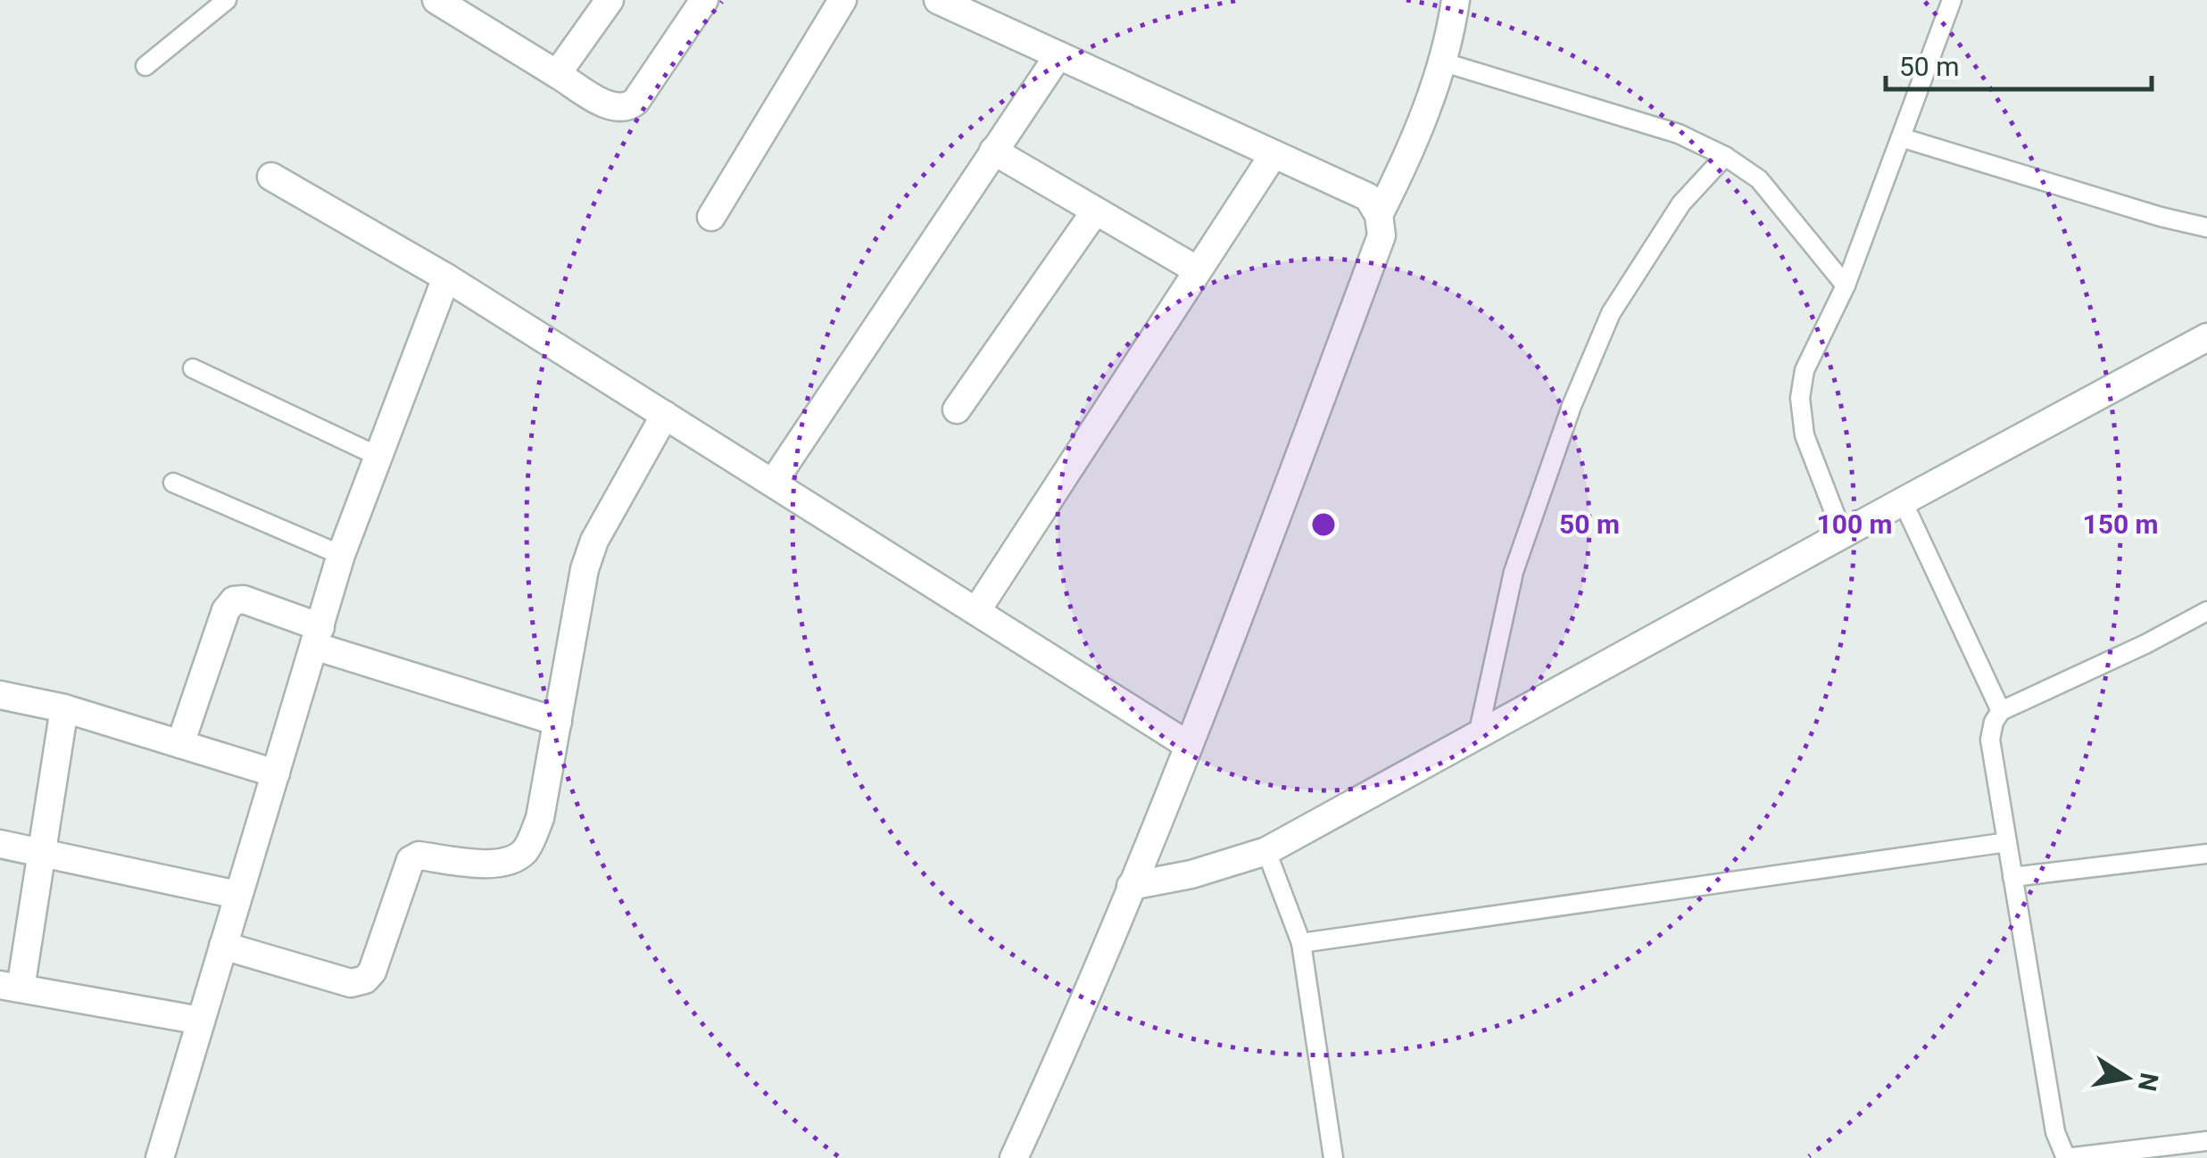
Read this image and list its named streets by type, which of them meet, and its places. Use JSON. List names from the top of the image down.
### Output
{
  "scale_bar": "50 m",
  "north": "right",
  "rings": ["50 m", "100 m", "150 m"]
}
